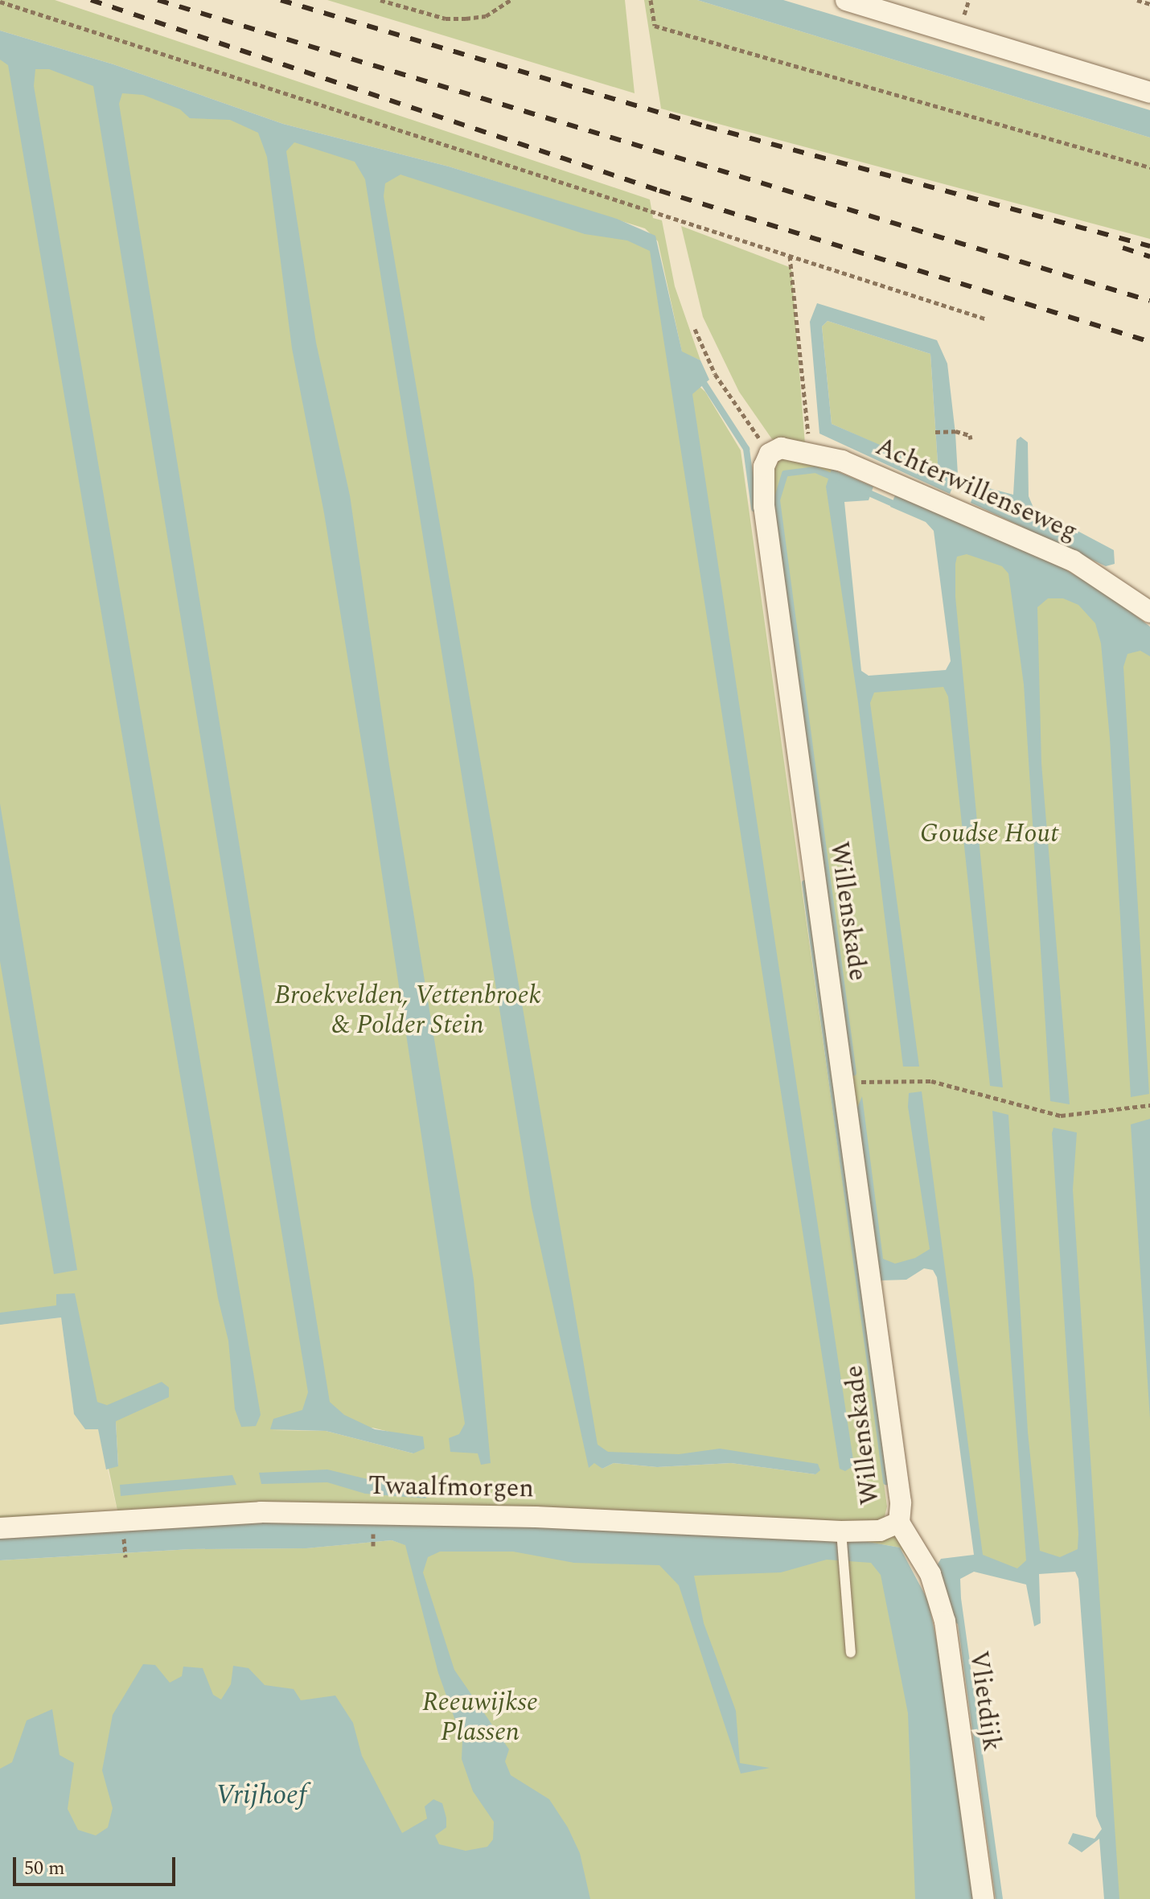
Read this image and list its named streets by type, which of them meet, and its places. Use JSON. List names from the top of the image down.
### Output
{
  "streets": {
    "street": [
      "Achterwillenseweg",
      "Willenskade",
      "Twaalfmorgen",
      "Vlietdijk"
    ]
  },
  "crossings": [
    ["Achterwillenseweg", "Willenskade"],
    ["Willenskade", "Twaalfmorgen"],
    ["Willenskade", "Vlietdijk"],
    ["Twaalfmorgen", "Vlietdijk"]
  ],
  "water": ["Vrijhoef"],
  "parks": ["Goudse Hout", "Broekvelden, Vettenbroek & Polder Stein", "Reeuwijkse Plassen"],
  "scale_bar": "50 m"
}
